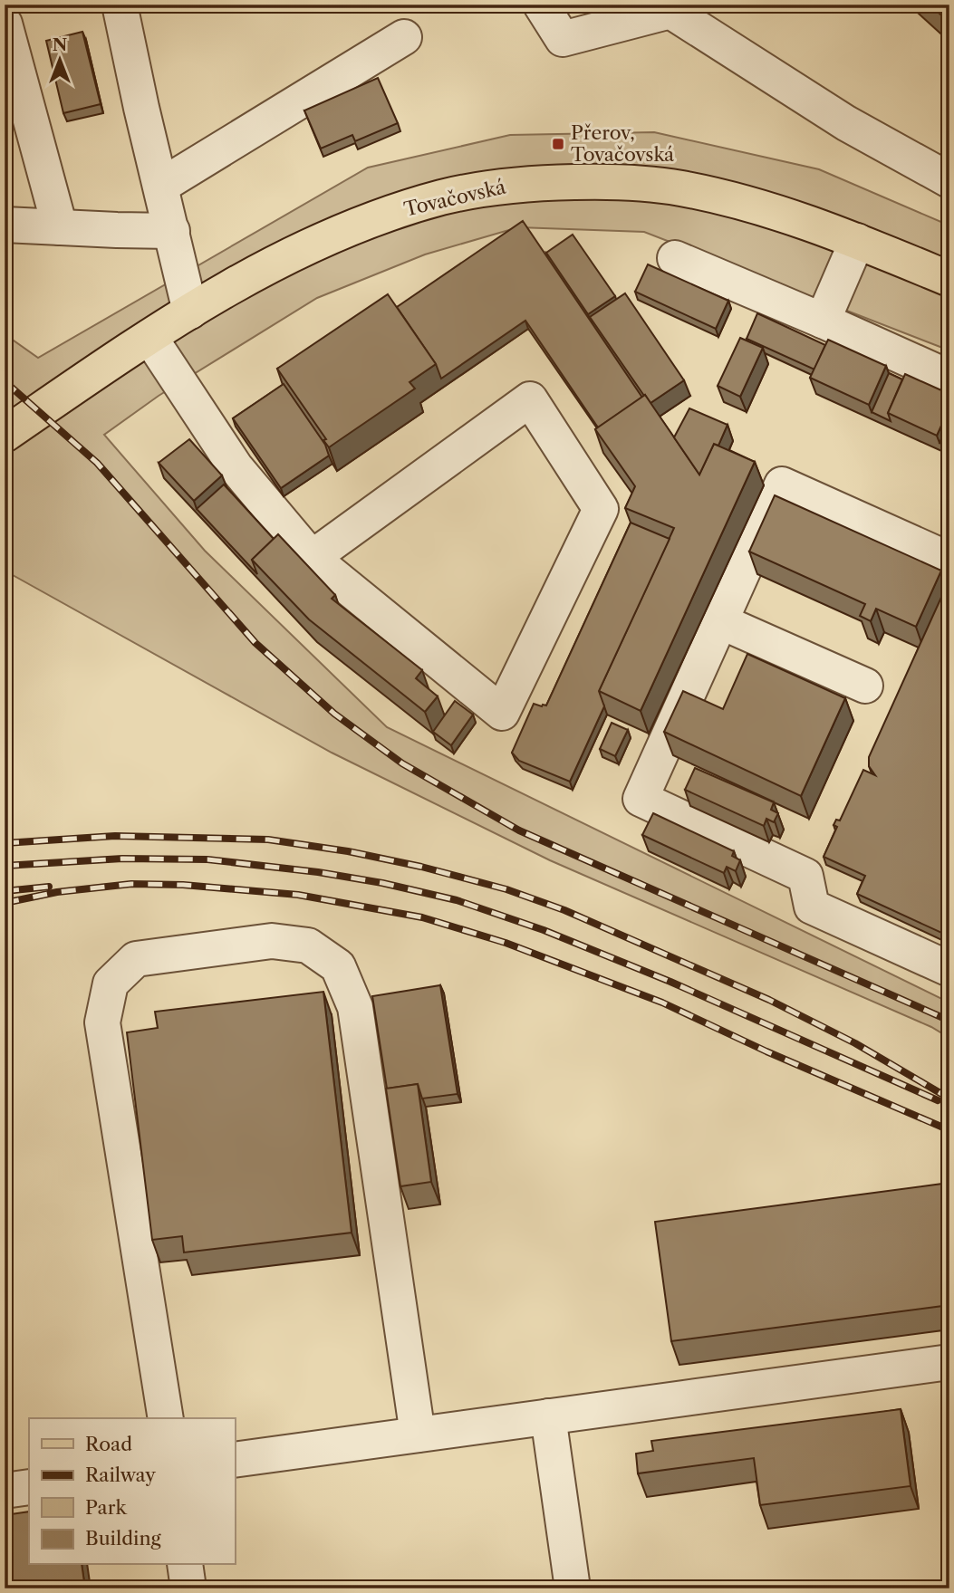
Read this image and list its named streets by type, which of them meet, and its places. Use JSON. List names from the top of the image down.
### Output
{
  "streets": {
    "main road": ["Tovačovská"]
  },
  "places": {
    "transit": ["Přerov, Tovačovská"]
  },
  "legend": [
    "Road",
    "Railway",
    "Park",
    "Building"
  ],
  "north": "top"
}
